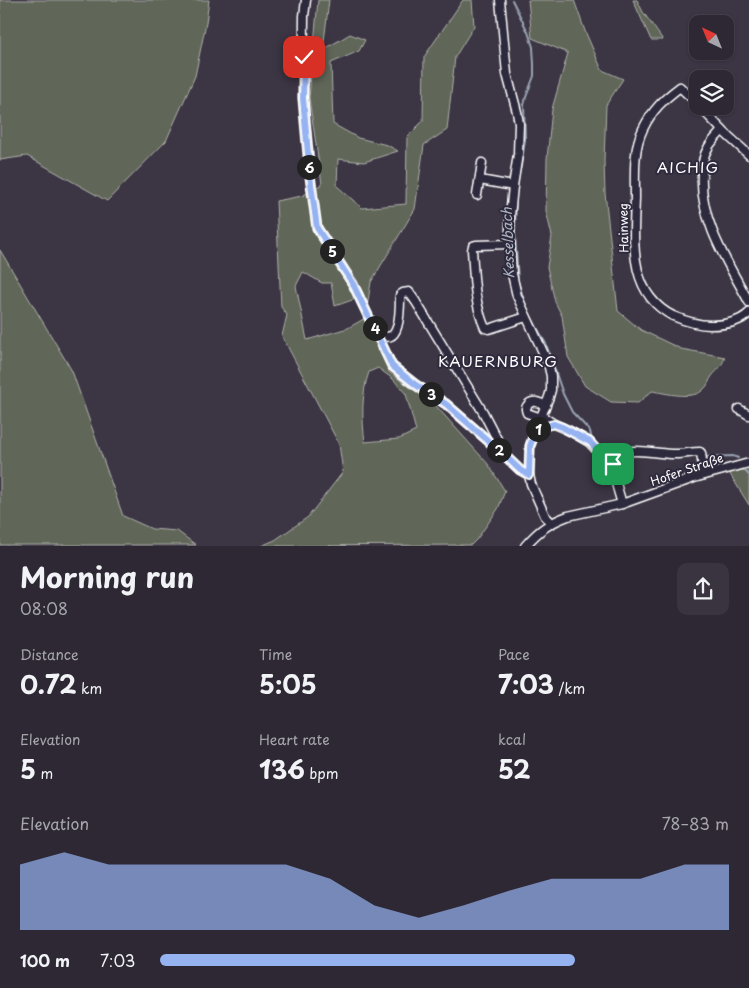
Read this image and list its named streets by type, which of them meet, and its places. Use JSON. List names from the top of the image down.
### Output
{
  "streets": {
    "street": ["Hainweg", "Hofer Straße"]
  },
  "districts": ["AICHIG", "KAUERNBURG"],
  "water": ["Kesselbach"],
  "north": "top left",
  "page": {
    "pins": [
      "6",
      "5",
      "4",
      "3",
      "1",
      "2"
    ],
    "heading": ["Morning run", "08:08"],
    "stats": [
      ["Distance", "0.72 km"],
      ["Time", "5:05"],
      ["Pace", "7:03 /km"],
      ["Elevation", "5 m"],
      ["Heart rate", "136 bpm"],
      ["kcal", "52"]
    ],
    "chart": ["Elevation", "78–83 m"],
    "list": [
      {
        "name": "100 m",
        "note": "7:03"
      }
    ]
  }
}
